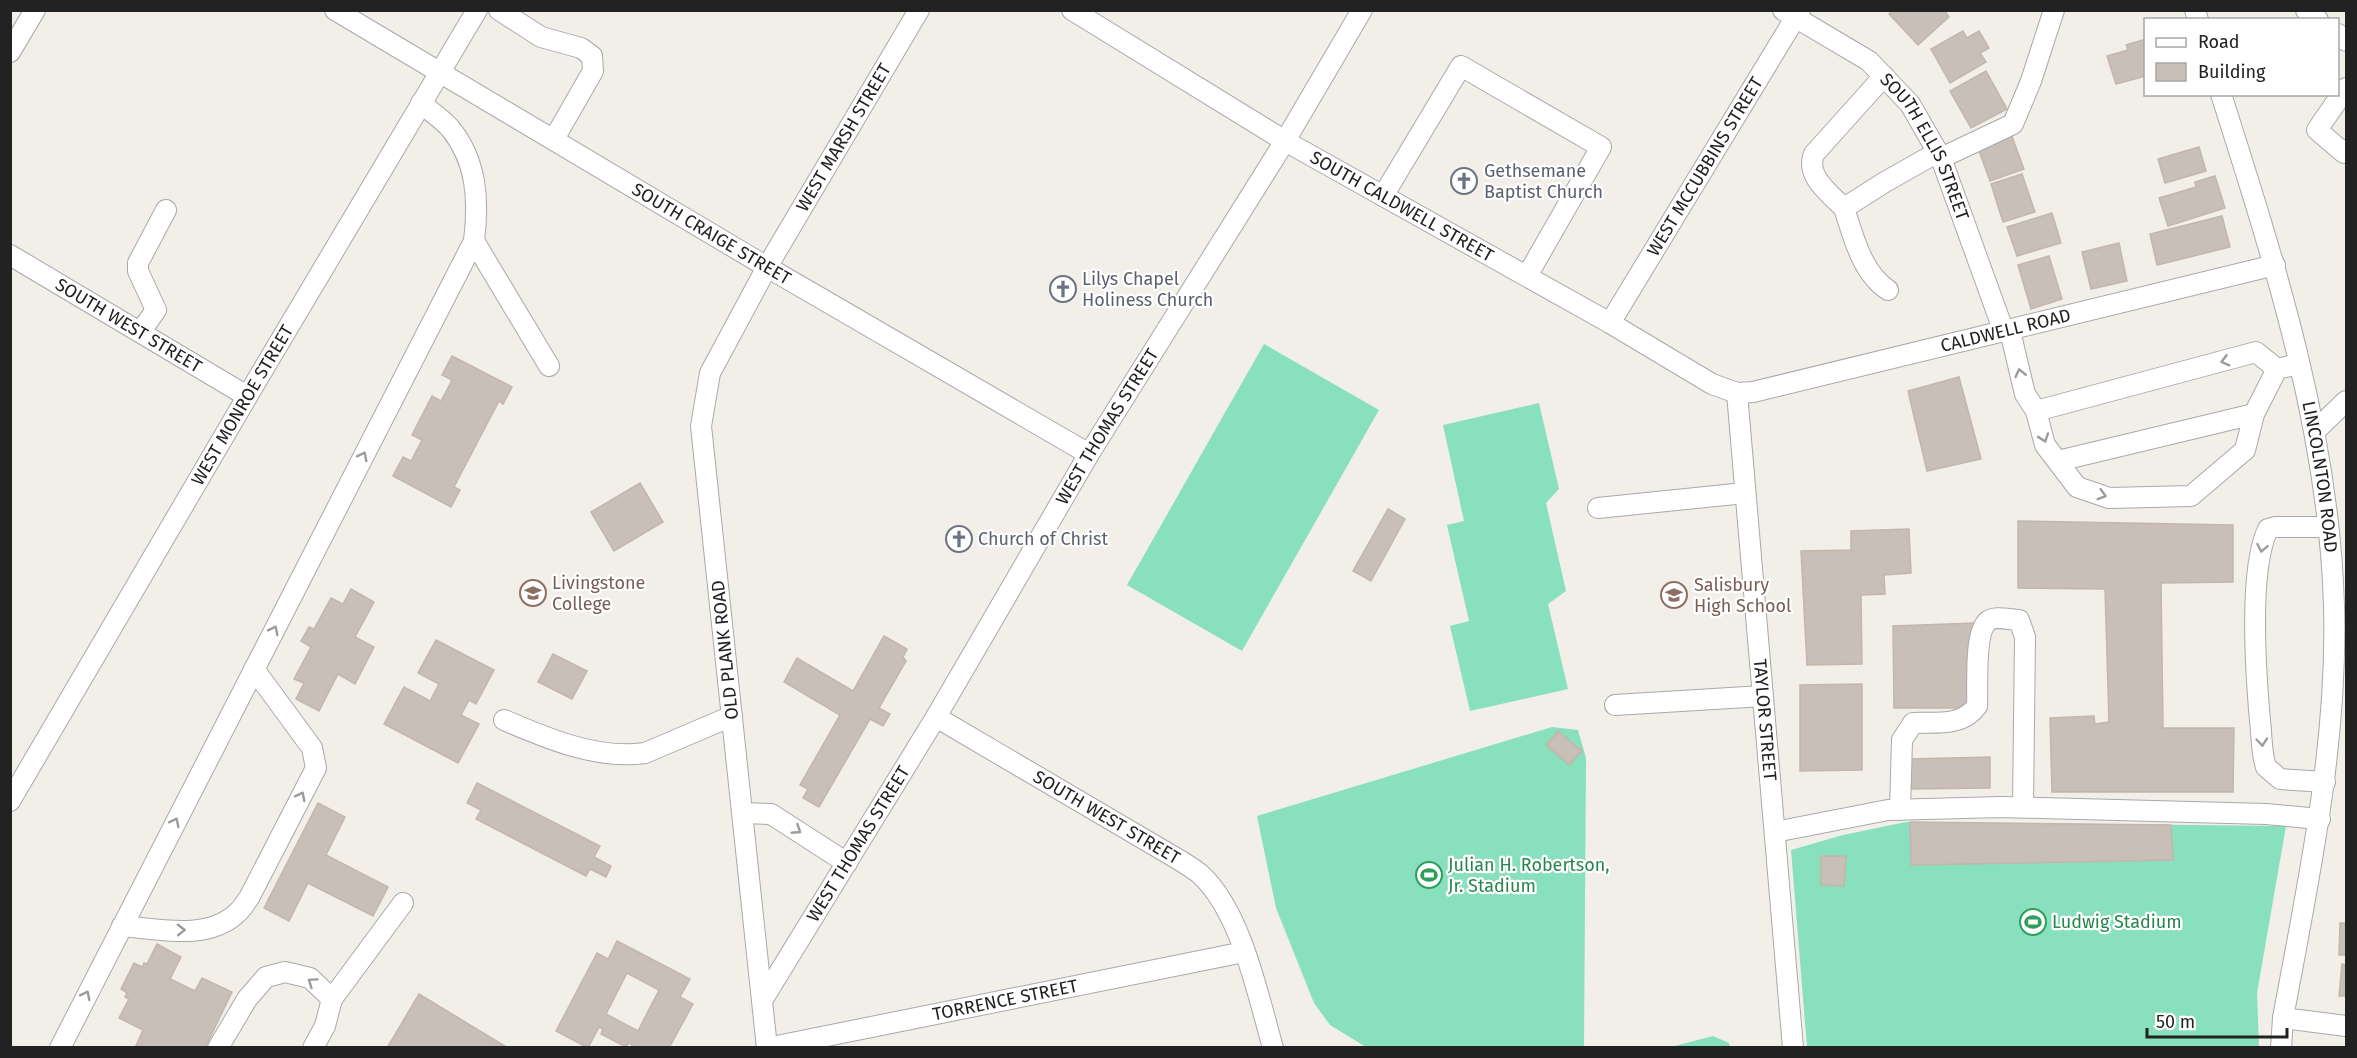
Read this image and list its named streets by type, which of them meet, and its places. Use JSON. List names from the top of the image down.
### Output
{
  "streets": {
    "street": [
      "WEST MARSH STREET",
      "SOUTH ELLIS STREET",
      "WEST MCCUBBINS STREET",
      "SOUTH CALDWELL STREET",
      "SOUTH CRAIGE STREET",
      "SOUTH WEST STREET",
      "CALDWELL ROAD",
      "WEST MONROE STREET",
      "WEST THOMAS STREET",
      "LINCOLNTON ROAD",
      "OLD PLANK ROAD",
      "TAYLOR STREET",
      "TORRENCE STREET"
    ]
  },
  "crossings": [
    ["WEST MARSH STREET", "SOUTH CRAIGE STREET"],
    ["WEST MARSH STREET", "OLD PLANK ROAD"],
    ["SOUTH ELLIS STREET", "WEST MCCUBBINS STREET"],
    ["SOUTH ELLIS STREET", "CALDWELL ROAD"],
    ["WEST MCCUBBINS STREET", "SOUTH CALDWELL STREET"],
    ["SOUTH CALDWELL STREET", "CALDWELL ROAD"],
    ["SOUTH CALDWELL STREET", "WEST THOMAS STREET"],
    ["SOUTH CALDWELL STREET", "TAYLOR STREET"],
    ["SOUTH CRAIGE STREET", "WEST MONROE STREET"],
    ["SOUTH CRAIGE STREET", "WEST THOMAS STREET"],
    ["SOUTH CRAIGE STREET", "OLD PLANK ROAD"],
    ["SOUTH WEST STREET", "WEST MONROE STREET"],
    ["SOUTH WEST STREET", "WEST THOMAS STREET"],
    ["SOUTH WEST STREET", "TORRENCE STREET"],
    ["CALDWELL ROAD", "LINCOLNTON ROAD"],
    ["CALDWELL ROAD", "TAYLOR STREET"],
    ["WEST THOMAS STREET", "OLD PLANK ROAD"],
    ["OLD PLANK ROAD", "TORRENCE STREET"]
  ],
  "places": {
    "church": ["Gethsemane Baptist Church", "Lilys Chapel Holiness Church", "Church of Christ"],
    "school or university": ["Livingstone College", "Salisbury High School"],
    "sports": ["Julian H. Robertson, Jr. Stadium", "Ludwig Stadium"]
  },
  "legend": ["Road", "Building"],
  "scale_bar": "50 m"
}
